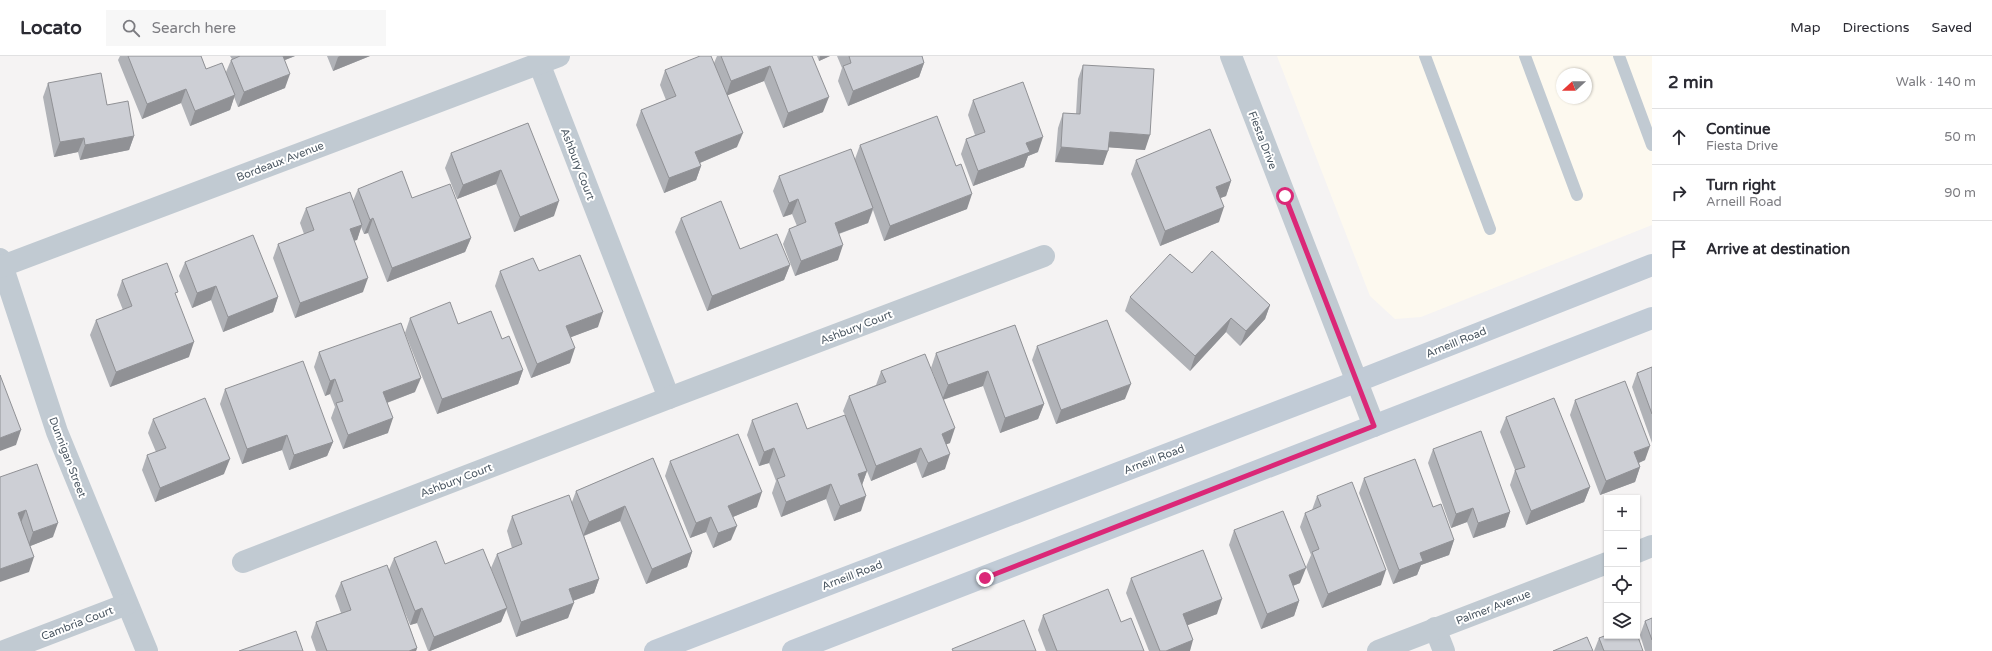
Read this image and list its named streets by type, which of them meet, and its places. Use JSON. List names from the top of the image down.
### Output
{
  "streets": {
    "main road": ["Arneill Road"],
    "street": [
      "Fiesta Drive",
      "Bordeaux Avenue",
      "Ashbury Court",
      "Dunnigan Street",
      "Palmer Avenue",
      "Cambria Court"
    ]
  },
  "crossings": [
    ["Fiesta Drive", "Arneill Road"],
    ["Bordeaux Avenue", "Ashbury Court"],
    ["Bordeaux Avenue", "Dunnigan Street"],
    ["Dunnigan Street", "Cambria Court"]
  ],
  "north": "left",
  "page": {
    "header": "Locato",
    "search": "Search here",
    "nav": ["Map", "Directions", "Saved"],
    "heading": ["2 min", "Walk · 140 m"],
    "list": [
      ["Continue", "Fiesta Drive", "50 m"],
      ["Turn right", "Arneill Road", "90 m"],
      "Arrive at destination"
    ],
    "map_buttons": ["+", "−"]
  }
}
